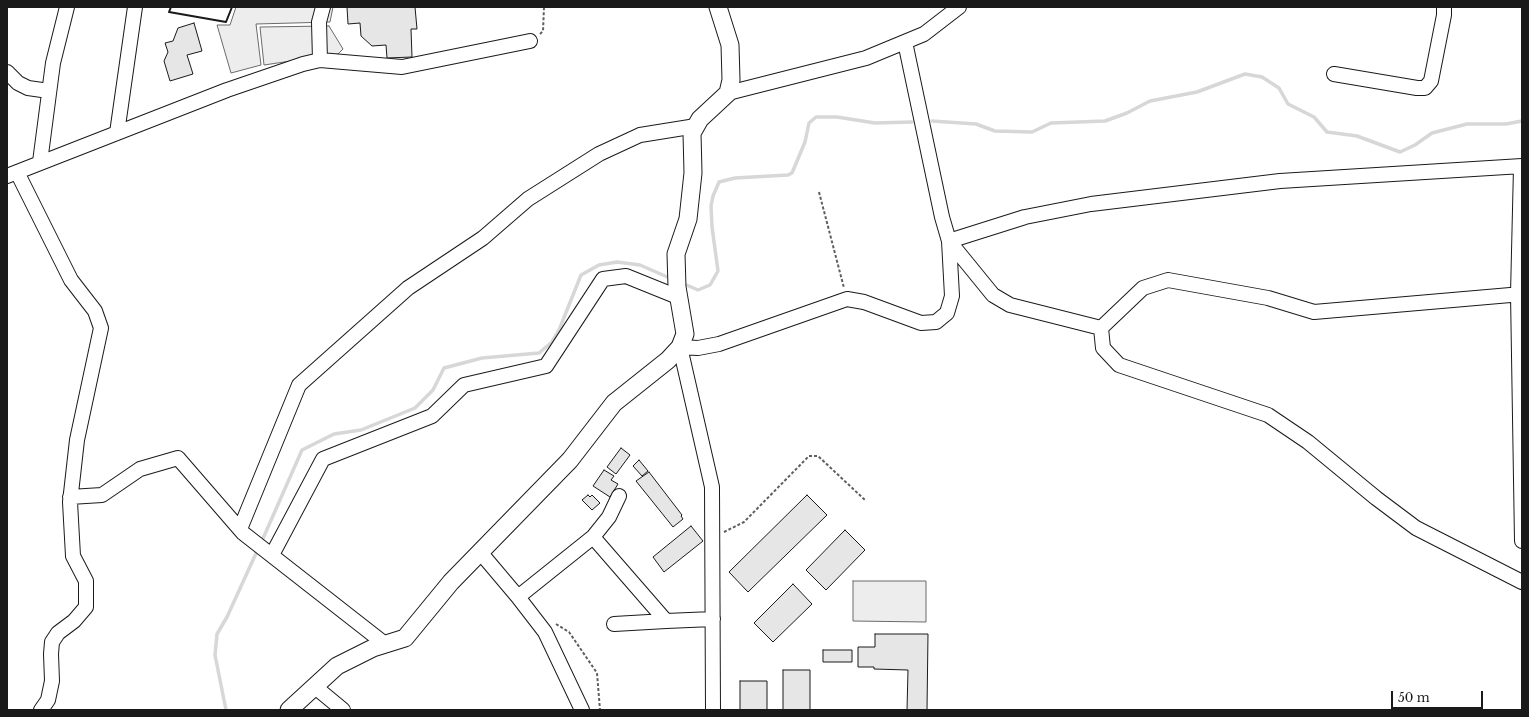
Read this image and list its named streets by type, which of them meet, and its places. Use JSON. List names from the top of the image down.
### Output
{
  "scale_bar": "50 m"
}
